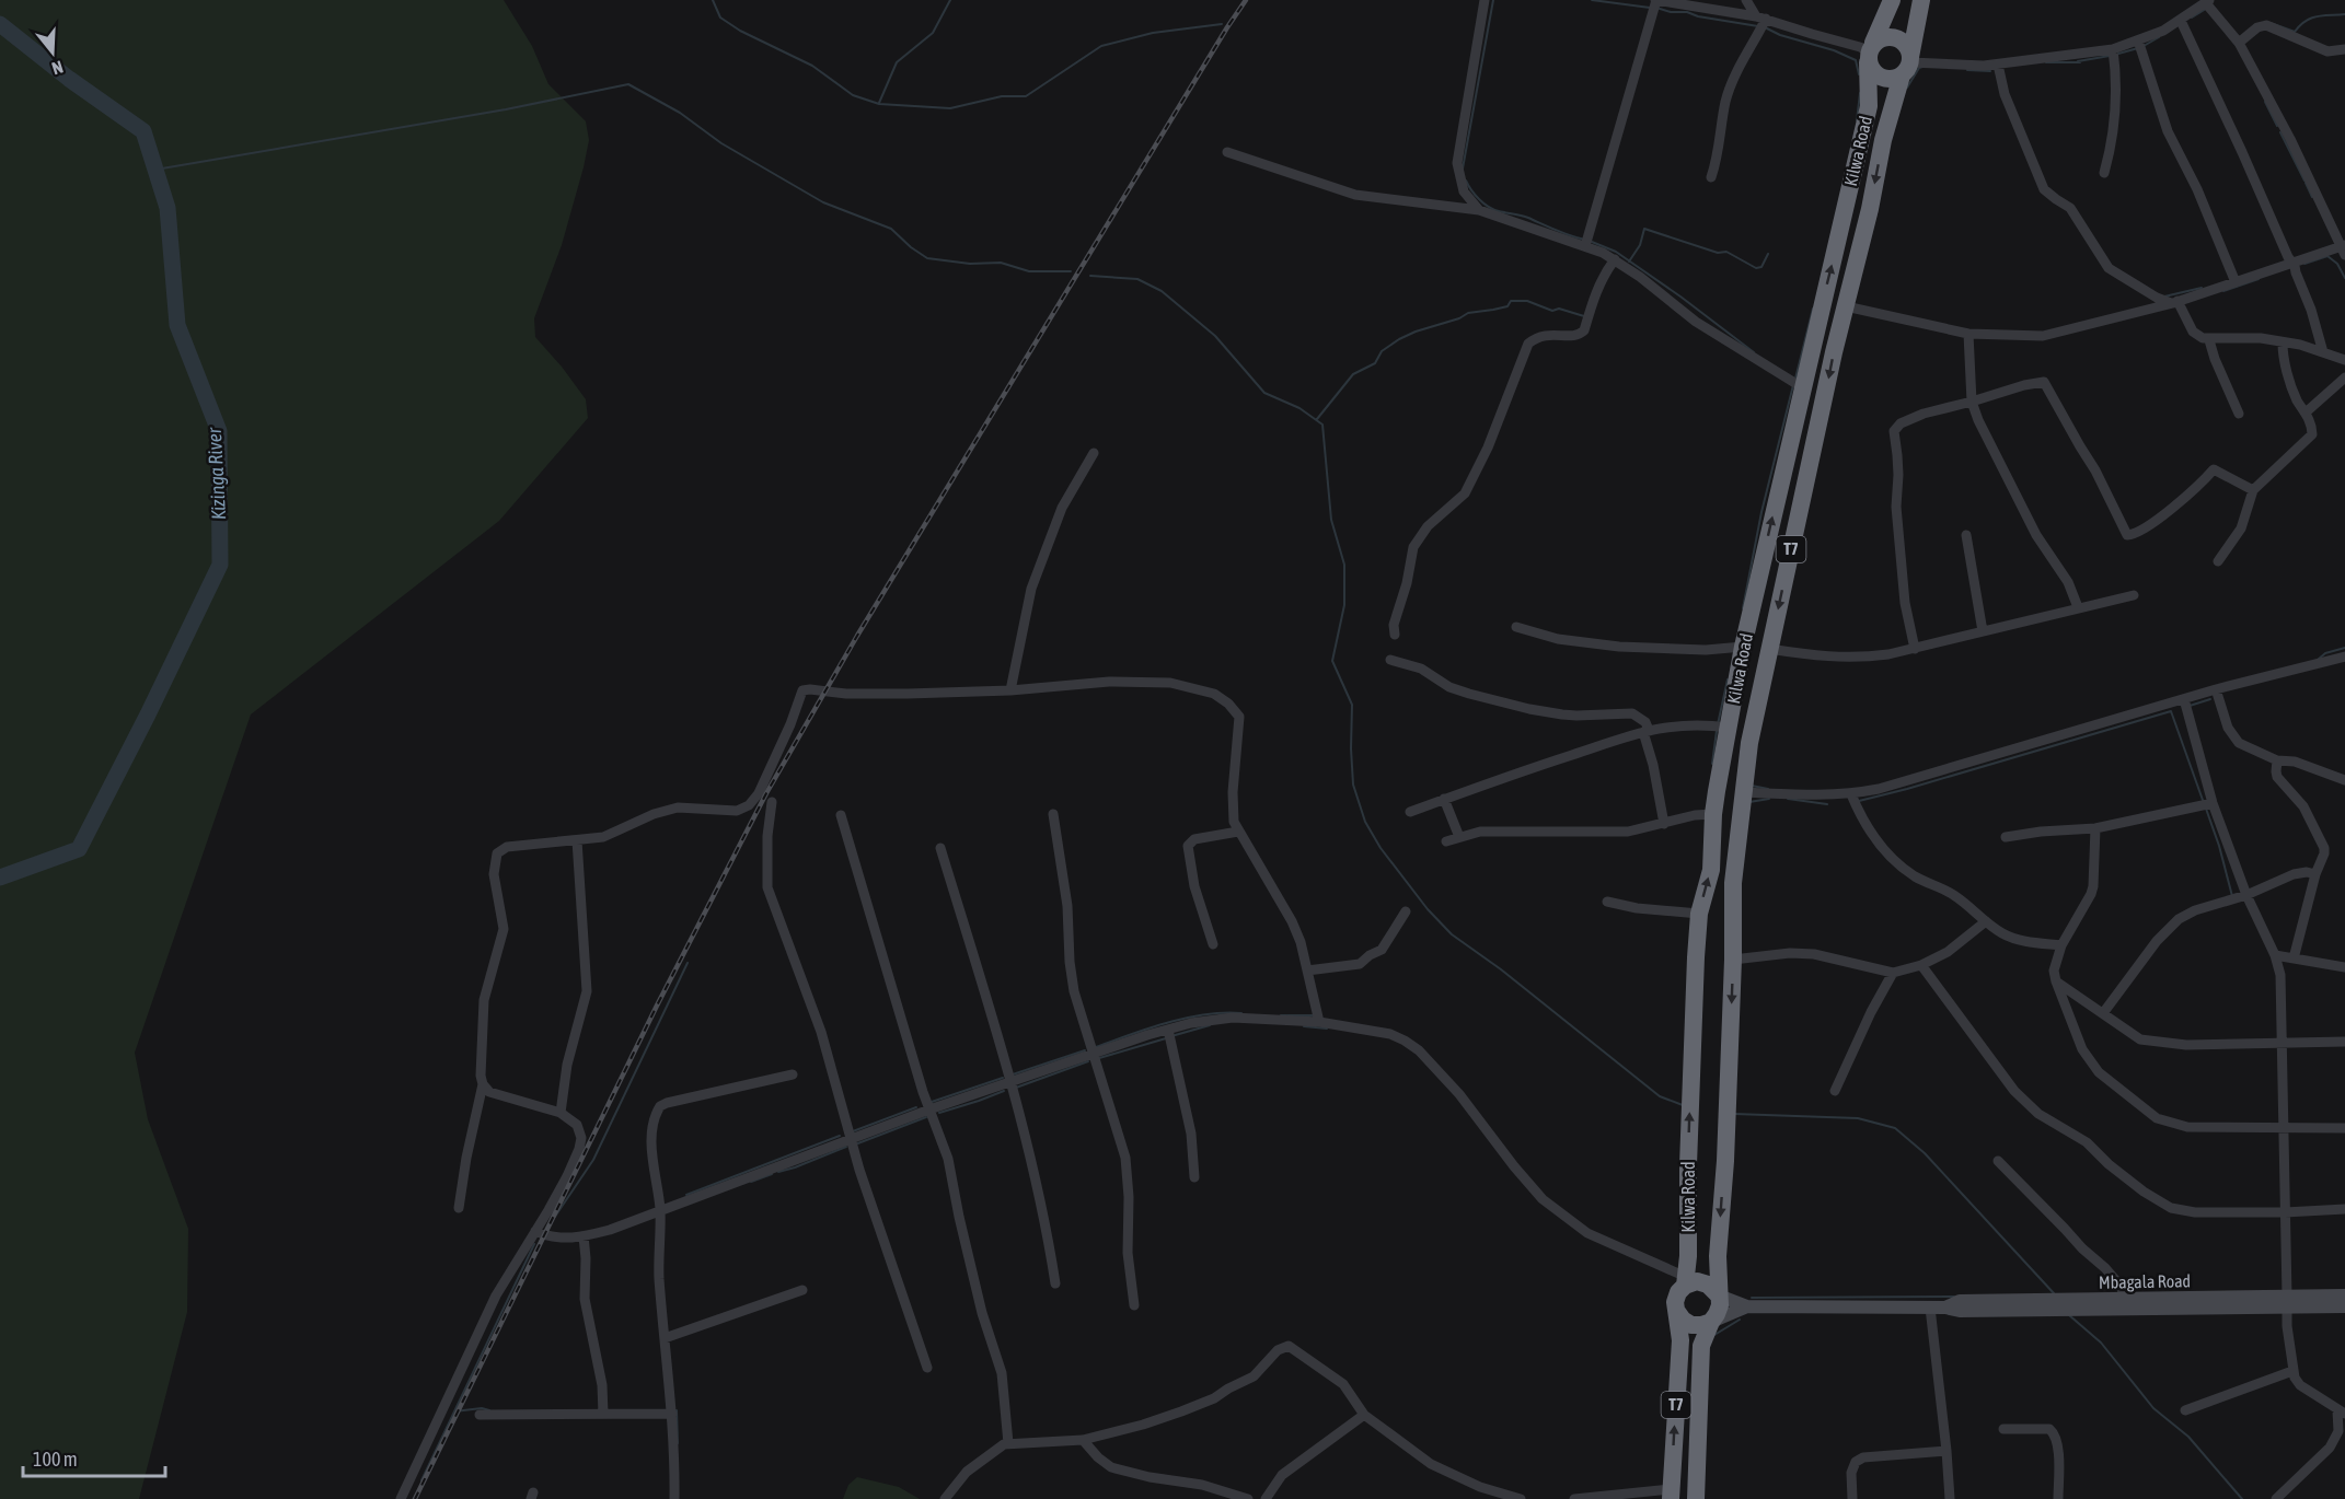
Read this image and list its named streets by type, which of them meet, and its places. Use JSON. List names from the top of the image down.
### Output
{
  "streets": {
    "highway": ["Kilwa Road", "T7"],
    "street": ["Mbagala Road"]
  },
  "crossings": [
    ["Kilwa Road", "T7"],
    ["Kilwa Road", "Mbagala Road"],
    ["T7", "Mbagala Road"]
  ],
  "water": ["Kizinga River"],
  "scale_bar": "100 m",
  "north": "bottom"
}
